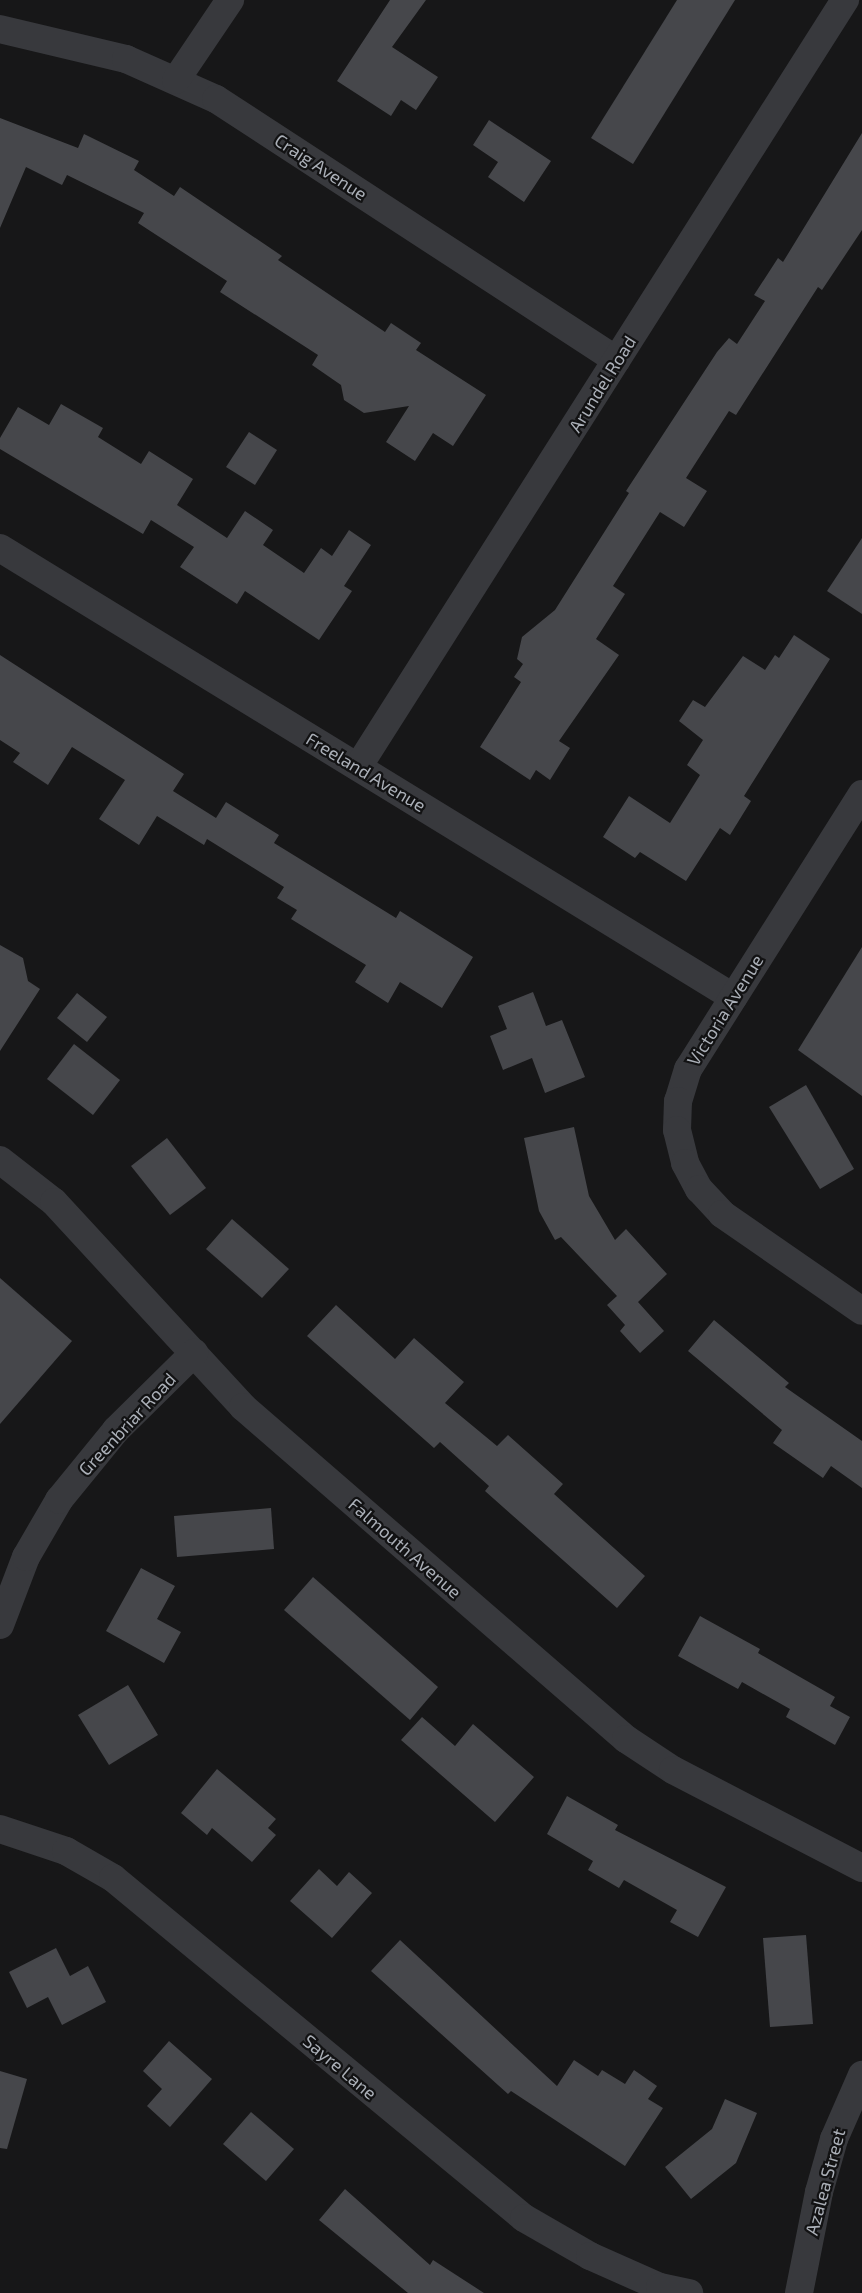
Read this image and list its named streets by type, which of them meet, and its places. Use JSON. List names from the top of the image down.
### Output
{
  "streets": {
    "street": [
      "Craig Avenue",
      "Arundel Road",
      "Freeland Avenue",
      "Victoria Avenue",
      "Greenbriar Road",
      "Falmouth Avenue",
      "Sayre Lane",
      "Azalea Street"
    ]
  },
  "crossings": [
    ["Craig Avenue", "Arundel Road"],
    ["Arundel Road", "Freeland Avenue"],
    ["Freeland Avenue", "Victoria Avenue"],
    ["Greenbriar Road", "Falmouth Avenue"]
  ]
}
